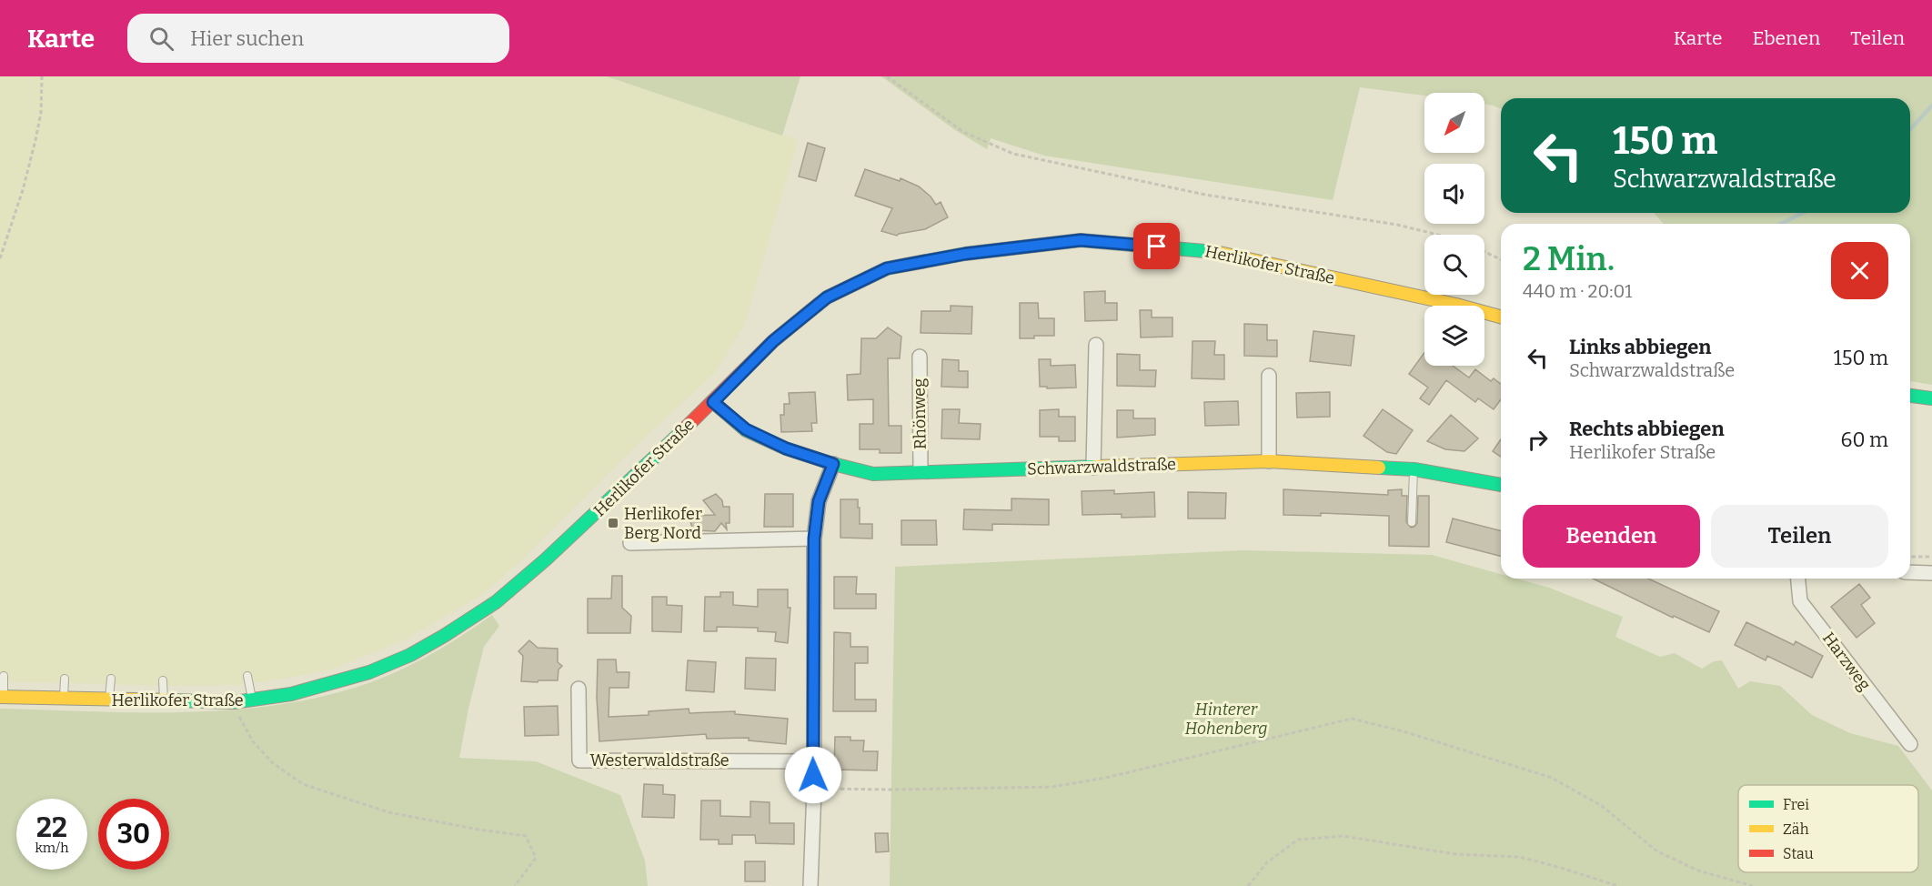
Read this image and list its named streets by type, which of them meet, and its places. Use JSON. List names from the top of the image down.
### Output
{
  "streets": {
    "main road": ["Herlikofer Straße", "Schwarzwaldstraße"],
    "street": ["Rhönweg", "Harzweg", "Westerwaldstraße"]
  },
  "crossings": [
    ["Herlikofer Straße", "Schwarzwaldstraße"],
    ["Rhönweg", "Schwarzwaldstraße"]
  ],
  "parks": ["Hinterer Hohenberg"],
  "places": {
    "transit": ["Herlikofer Berg Nord"]
  },
  "legend": ["Frei", "Zäh", "Stau"],
  "north": "bottom left",
  "page": {
    "header": "Karte",
    "search": "Hier suchen",
    "nav": ["Karte", "Ebenen", "Teilen"],
    "turn": ["150 m", "Schwarzwaldstraße"],
    "heading": ["2 Min.", "440 m · 20:01"],
    "list": [
      {
        "name": "Links abbiegen",
        "note": "Schwarzwaldstraße",
        "value": "150 m"
      },
      {
        "name": "Rechts abbiegen",
        "note": "Herlikofer Straße",
        "value": "60 m"
      }
    ],
    "buttons": ["Beenden", "Teilen"],
    "speed": "22 km/h",
    "limit": "30"
  }
}
